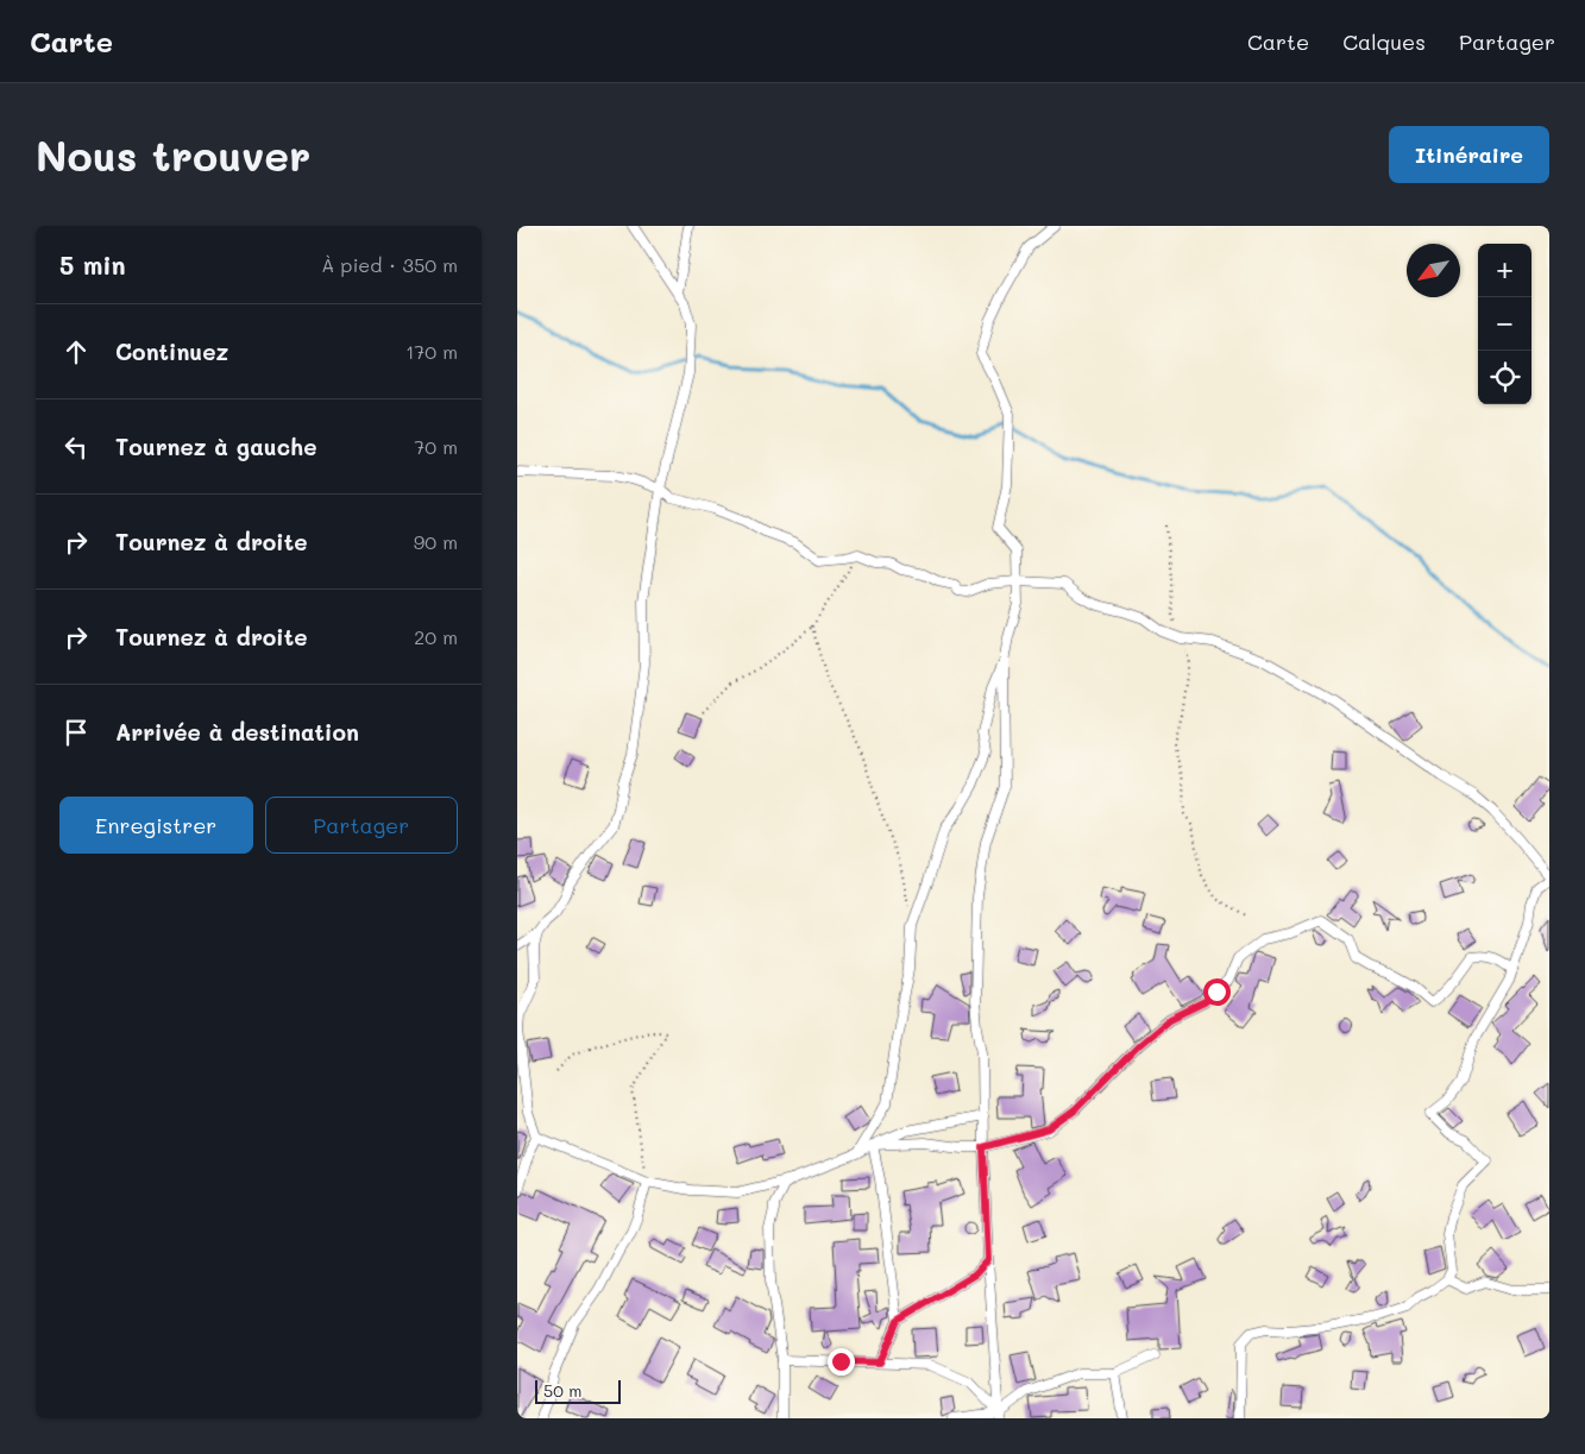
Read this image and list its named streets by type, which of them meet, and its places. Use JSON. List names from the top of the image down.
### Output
{
  "scale_bar": "50 m",
  "north": "bottom left",
  "page": {
    "header": "Carte",
    "nav": ["Carte", "Calques", "Partager"],
    "buttons": [
      "Itinéraire",
      ["Enregistrer", "Partager"]
    ],
    "title": "Nous trouver",
    "heading": ["5 min", "À pied · 350 m"],
    "map_buttons": ["+", "−"],
    "list": [
      ["Continuez", "170 m"],
      ["Tournez à gauche", "70 m"],
      ["Tournez à droite", "90 m"],
      ["Tournez à droite", "20 m"],
      "Arrivée à destination"
    ],
    "scale": "50 m"
  }
}
